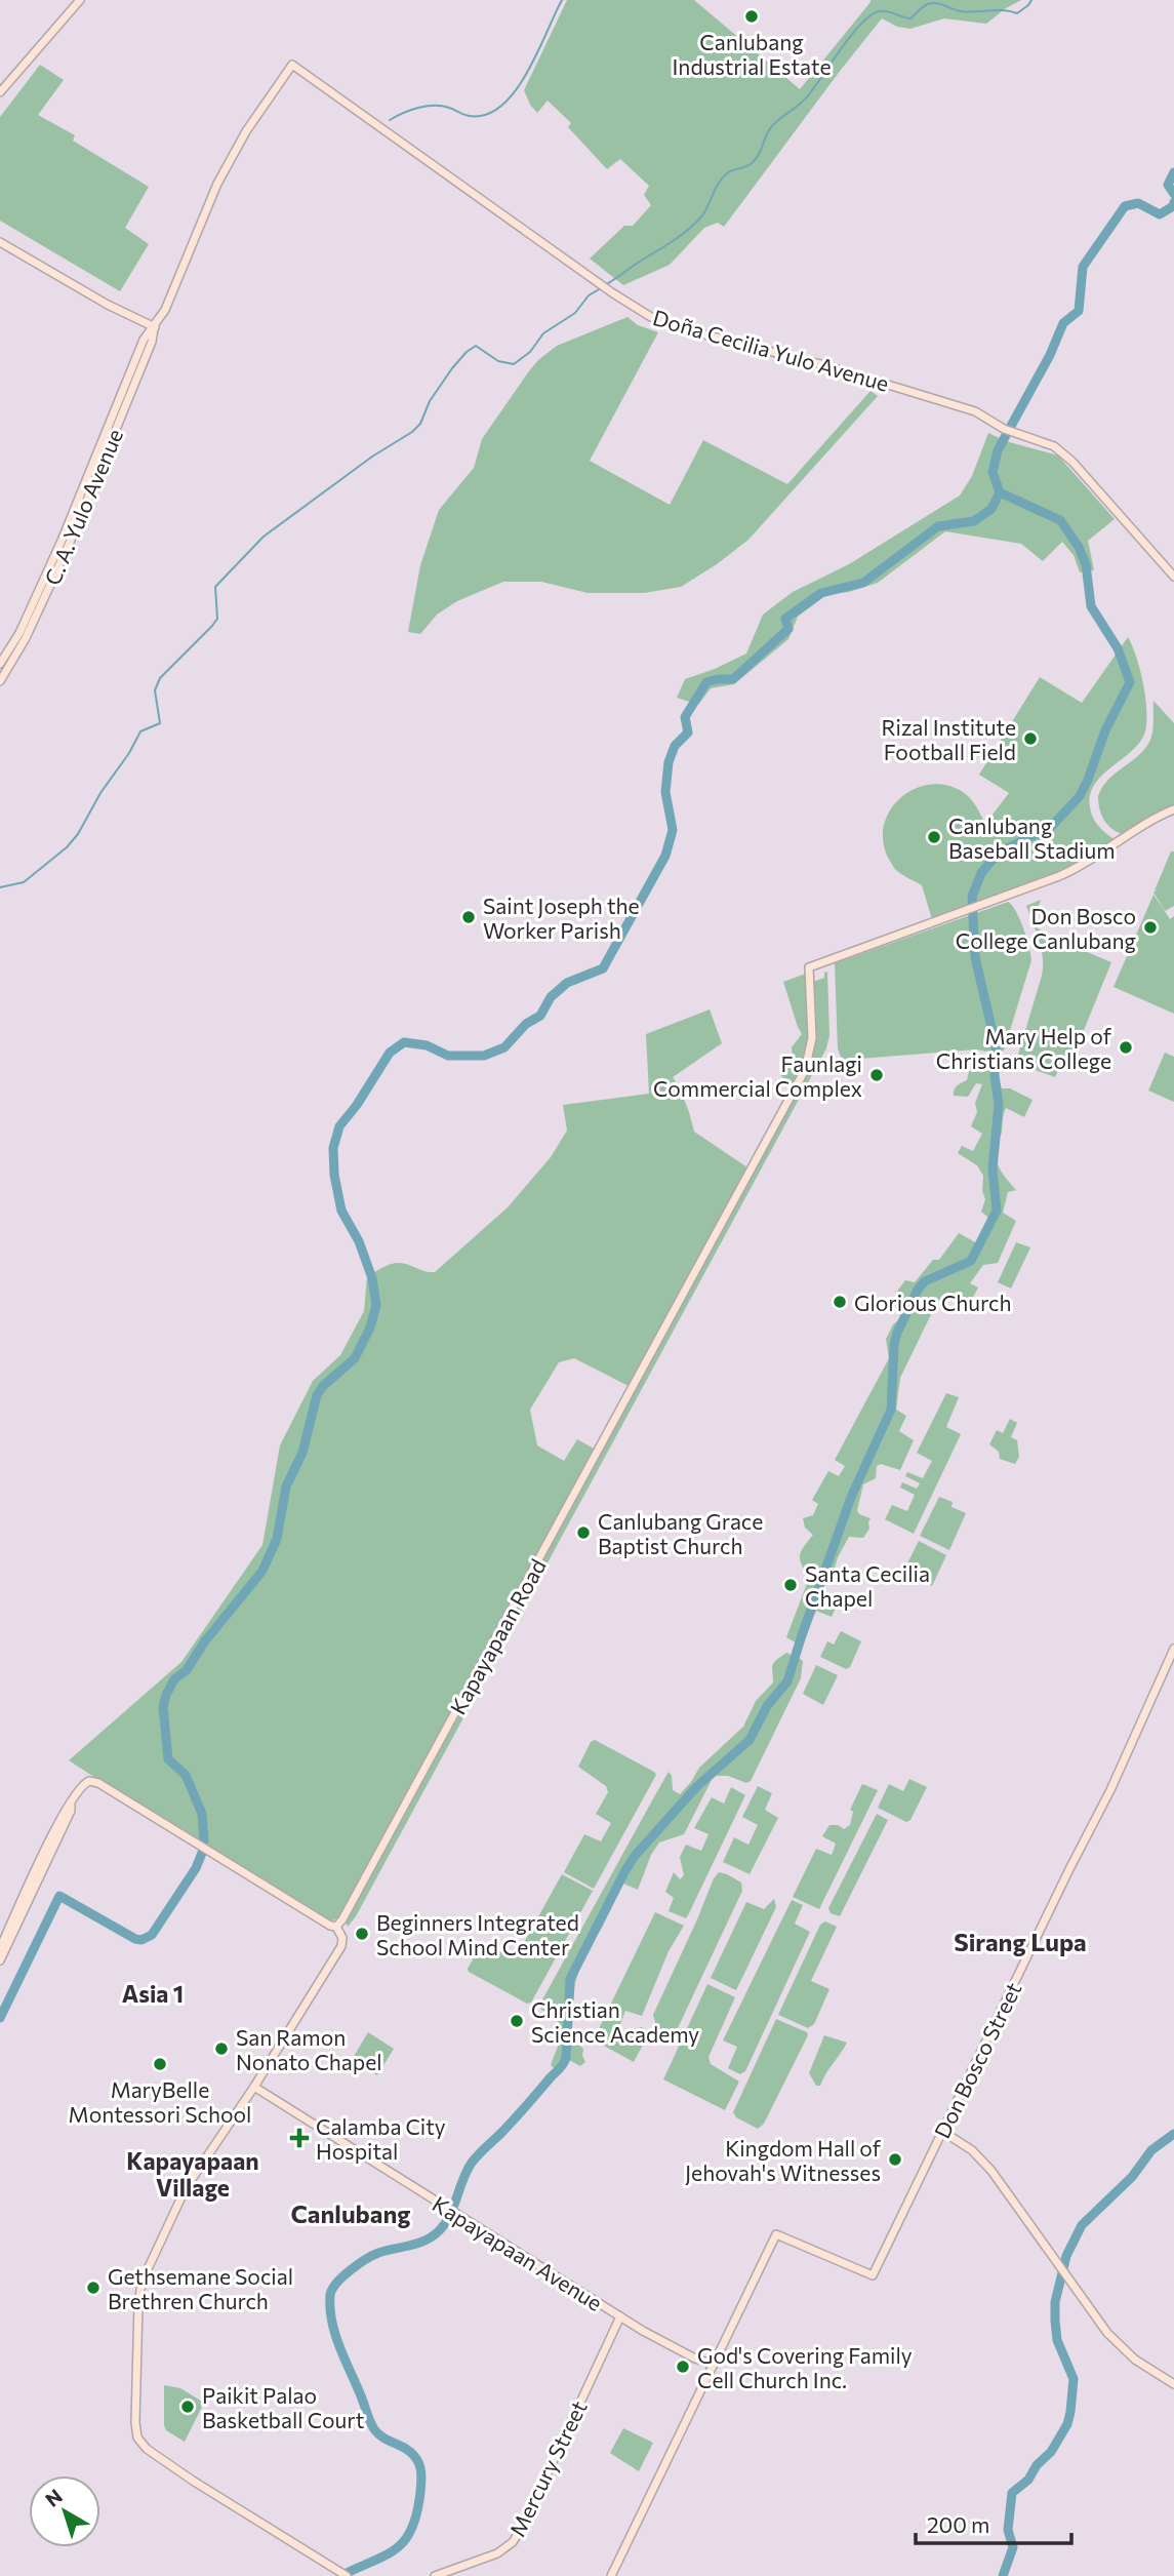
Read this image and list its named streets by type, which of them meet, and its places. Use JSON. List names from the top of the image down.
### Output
{
  "streets": {
    "street": [
      "Doña Cecilia Yulo Avenue",
      "C. A. Yulo Avenue",
      "Kapayapaan Road",
      "Don Bosco Street",
      "Kapayapaan Avenue",
      "Mercury Street"
    ]
  },
  "crossings": [
    ["Doña Cecilia Yulo Avenue", "C. A. Yulo Avenue"],
    ["Kapayapaan Road", "Kapayapaan Avenue"],
    ["Don Bosco Street", "Kapayapaan Avenue"],
    ["Kapayapaan Avenue", "Mercury Street"]
  ],
  "districts": [
    "Sirang Lupa",
    "Asia 1",
    "Kapayapaan Village",
    "Canlubang"
  ],
  "places": {
    "other": [
      "Canlubang Industrial Estate",
      "Rizal Institute Football Field",
      "Canlubang Baseball Stadium",
      "Saint Joseph the Worker Parish",
      "Don Bosco College Canlubang",
      "Mary Help of Christians College",
      "Faunlagi Commercial Complex",
      "Glorious Church",
      "Canlubang Grace Baptist Church",
      "Santa Cecilia Chapel",
      "Beginners Integrated School Mind Center",
      "Christian Science Academy",
      "San Ramon Nonato Chapel",
      "MaryBelle Montessori School",
      "Kingdom Hall of Jehovah's Witnesses",
      "Gethsemane Social Brethren Church",
      "God's Covering Family Cell Church Inc.",
      "Paikit Palao Basketball Court"
    ],
    "health": ["Calamba City Hospital"]
  },
  "scale_bar": "200 m",
  "north": "top left"
}
